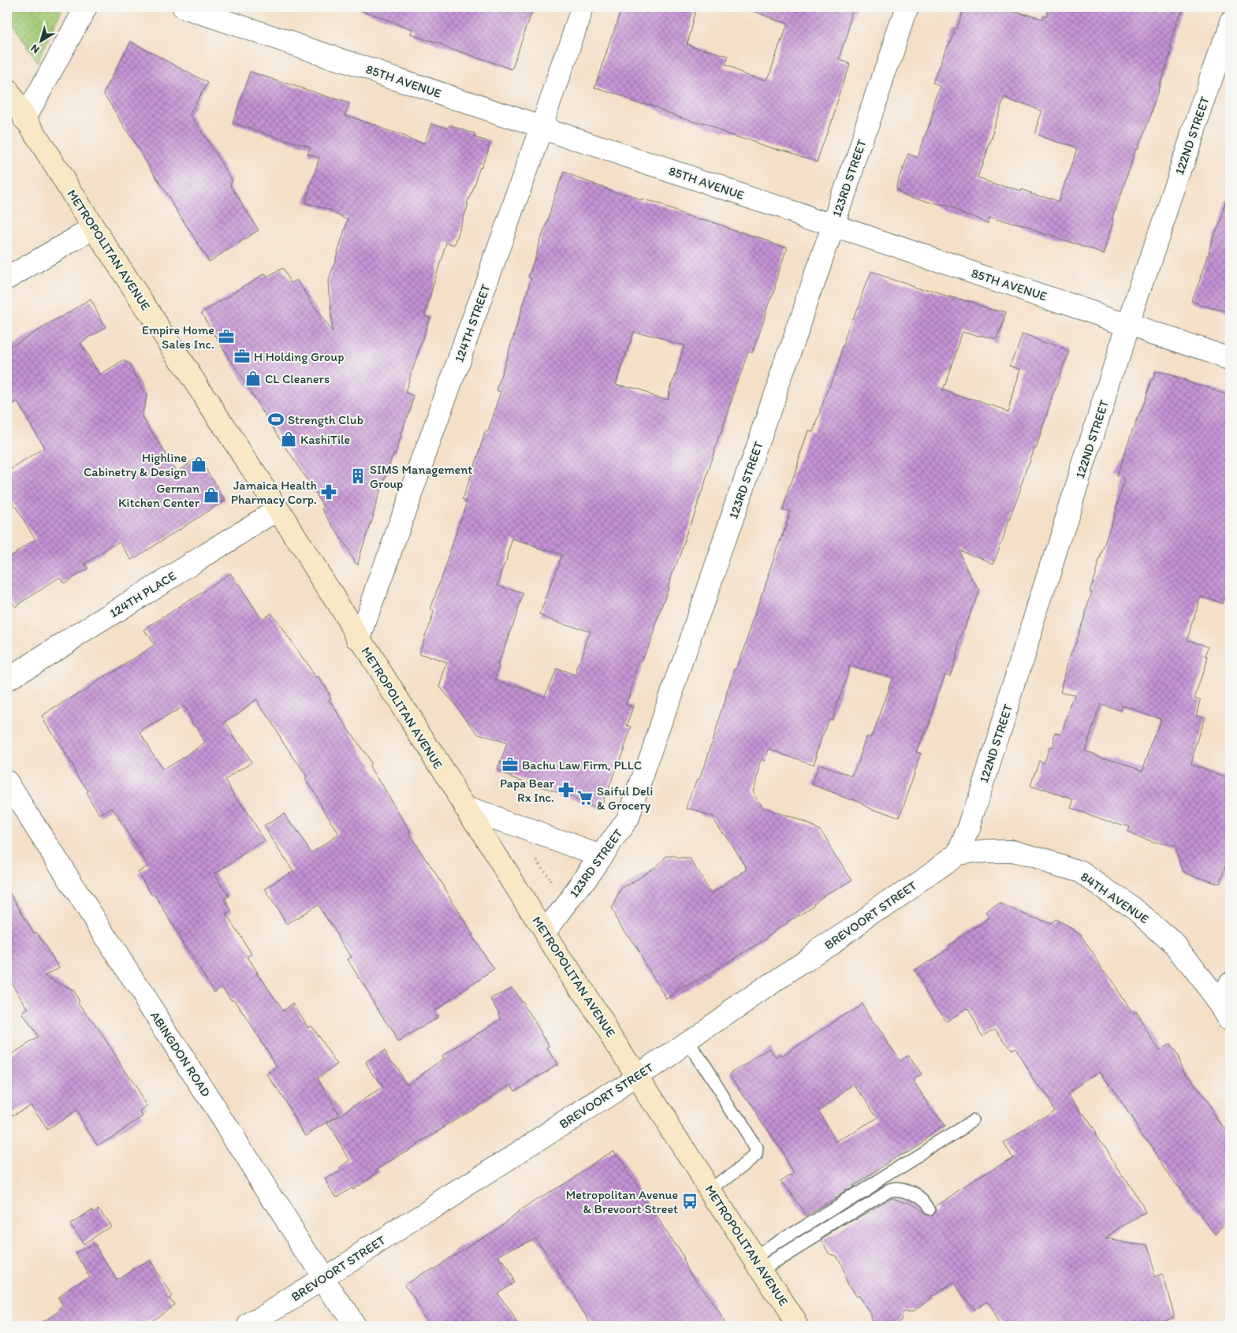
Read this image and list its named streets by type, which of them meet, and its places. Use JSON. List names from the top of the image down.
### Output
{
  "streets": {
    "main road": ["METROPOLITAN AVENUE"],
    "street": [
      "85TH AVENUE",
      "122ND STREET",
      "123RD STREET",
      "124TH STREET",
      "124TH PLACE",
      "84TH AVENUE",
      "BREVOORT STREET",
      "ABINGDON ROAD"
    ]
  },
  "crossings": [
    ["85TH AVENUE", "122ND STREET"],
    ["85TH AVENUE", "123RD STREET"],
    ["85TH AVENUE", "124TH STREET"],
    ["122ND STREET", "84TH AVENUE"],
    ["122ND STREET", "BREVOORT STREET"],
    ["123RD STREET", "METROPOLITAN AVENUE"],
    ["METROPOLITAN AVENUE", "124TH STREET"],
    ["METROPOLITAN AVENUE", "124TH PLACE"],
    ["METROPOLITAN AVENUE", "BREVOORT STREET"],
    ["84TH AVENUE", "BREVOORT STREET"],
    ["BREVOORT STREET", "ABINGDON ROAD"]
  ],
  "places": {
    "office": ["Empire Home Sales Inc.", "H Holding Group", "Bachu Law Firm, PLLC"],
    "shop": [
      "CL Cleaners",
      "KashiTile",
      "Highline Cabinetry & Design",
      "German Kitchen Center"
    ],
    "sports": ["Strength Club"],
    "building": ["SIMS Management Group"],
    "pharmacy": ["Jamaica Health Pharmacy Corp.", "Papa Bear Rx Inc."],
    "supermarket": ["Saiful Deli & Grocery"],
    "bus stop": ["Metropolitan Avenue & Brevoort Street"]
  },
  "north": "bottom left"
}
